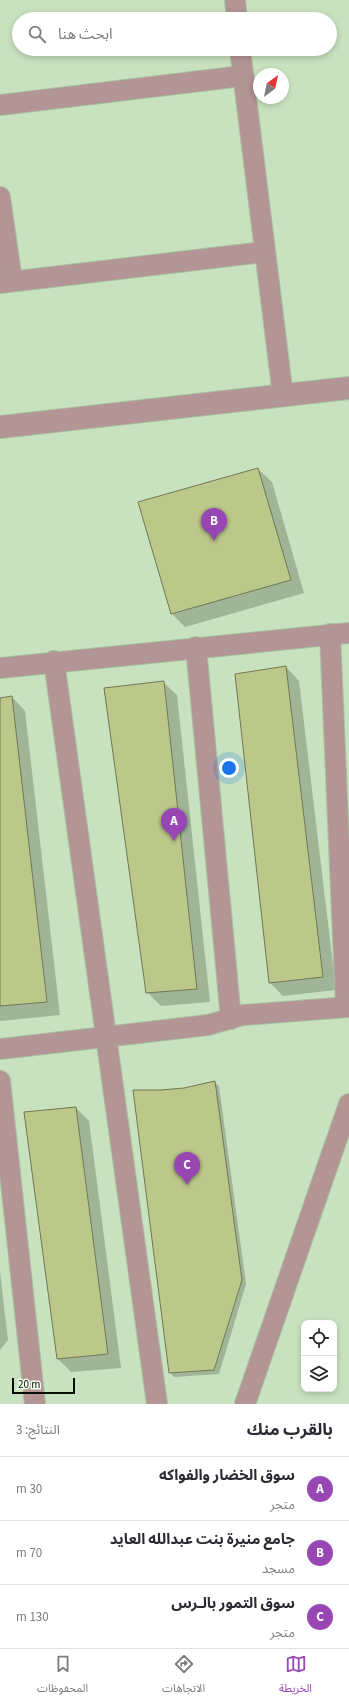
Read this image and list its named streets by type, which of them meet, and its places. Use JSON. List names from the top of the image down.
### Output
{
  "scale_bar": "20 m",
  "north": "top right",
  "page": {
    "search": "ابحث هنا",
    "pins": ["B", "A", "C"],
    "scale": "20 m",
    "heading": ["بالقرب منك", "النتائج: 3"],
    "list": [
      {
        "mark": "A",
        "name": "سوق الخضار والفواكه",
        "note": "متجر",
        "value": "30 m"
      },
      {
        "mark": "B",
        "name": "جامع منيرة بنت عبدالله العايد",
        "note": "مسجد",
        "value": "70 m"
      },
      {
        "mark": "C",
        "name": "سوق التمور بالـرس",
        "note": "متجر",
        "value": "130 m"
      }
    ],
    "nav": ["الخريطة", "الاتجاهات", "المحفوظات"]
  }
}
